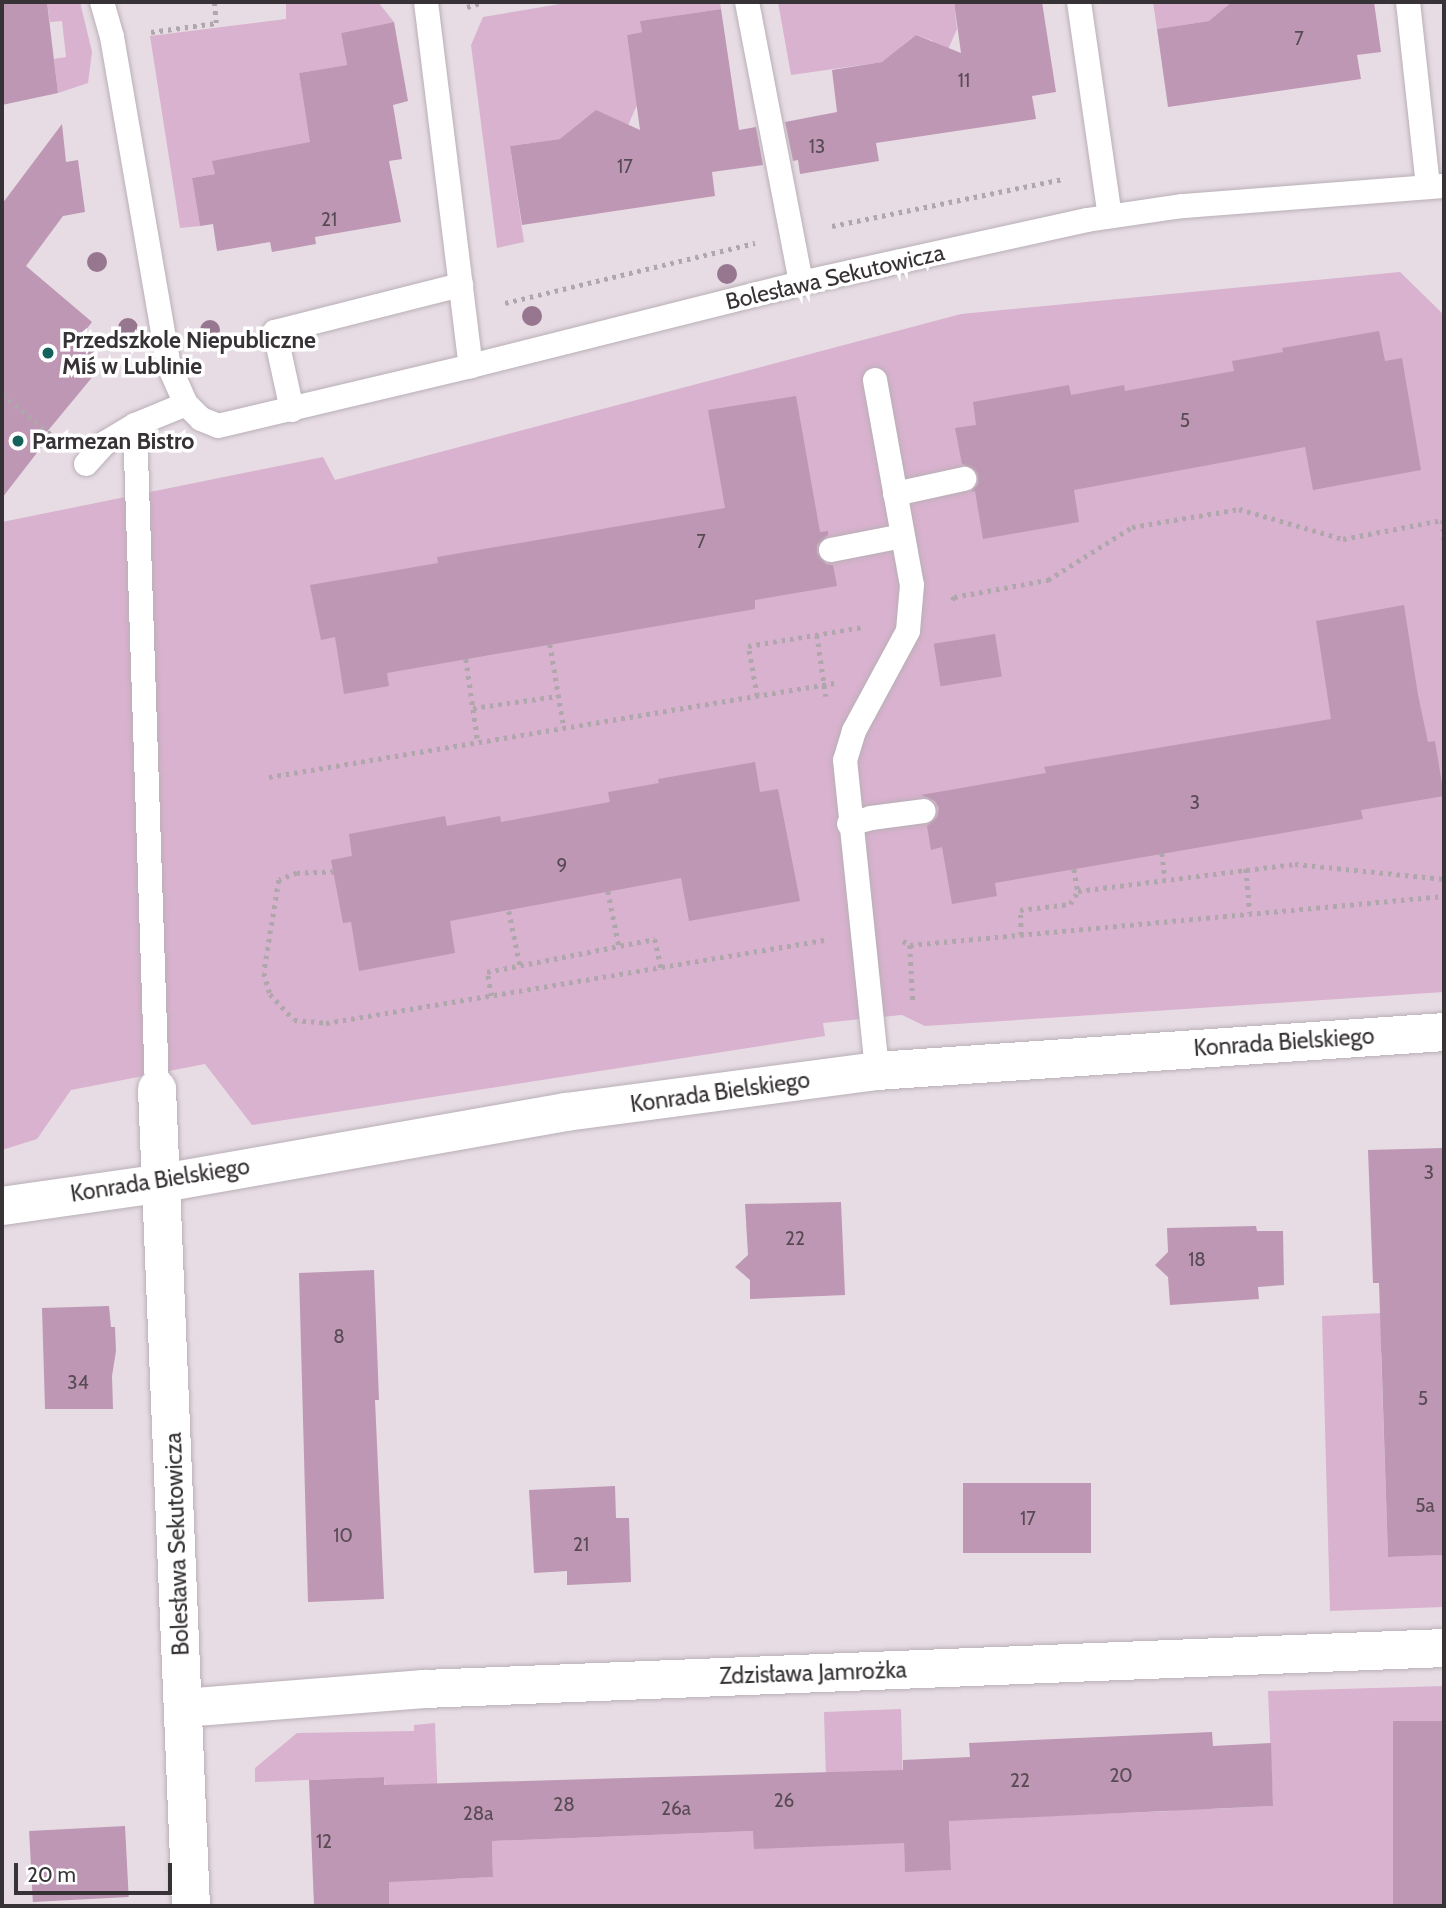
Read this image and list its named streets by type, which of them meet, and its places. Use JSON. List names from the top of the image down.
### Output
{
  "streets": {
    "street": ["Bolesława Sekutowicza", "Konrada Bielskiego", "Zdzisława Jamrożka"]
  },
  "crossings": [
    ["Bolesława Sekutowicza", "Konrada Bielskiego"],
    ["Bolesława Sekutowicza", "Zdzisława Jamrożka"]
  ],
  "places": ["Przedszkole Niepubliczne Miś w Lublinie", "Parmezan Bistro"],
  "house_numbers": [
    "7",
    "11",
    "13",
    "17",
    "21",
    "5",
    "7",
    "3",
    "9",
    "3",
    "22",
    "18",
    "8",
    "34",
    "5",
    "5a",
    "17",
    "10",
    "21",
    "20",
    "22",
    "26",
    "28",
    "26a",
    "28a",
    "12"
  ],
  "scale_bar": "20 m"
}
